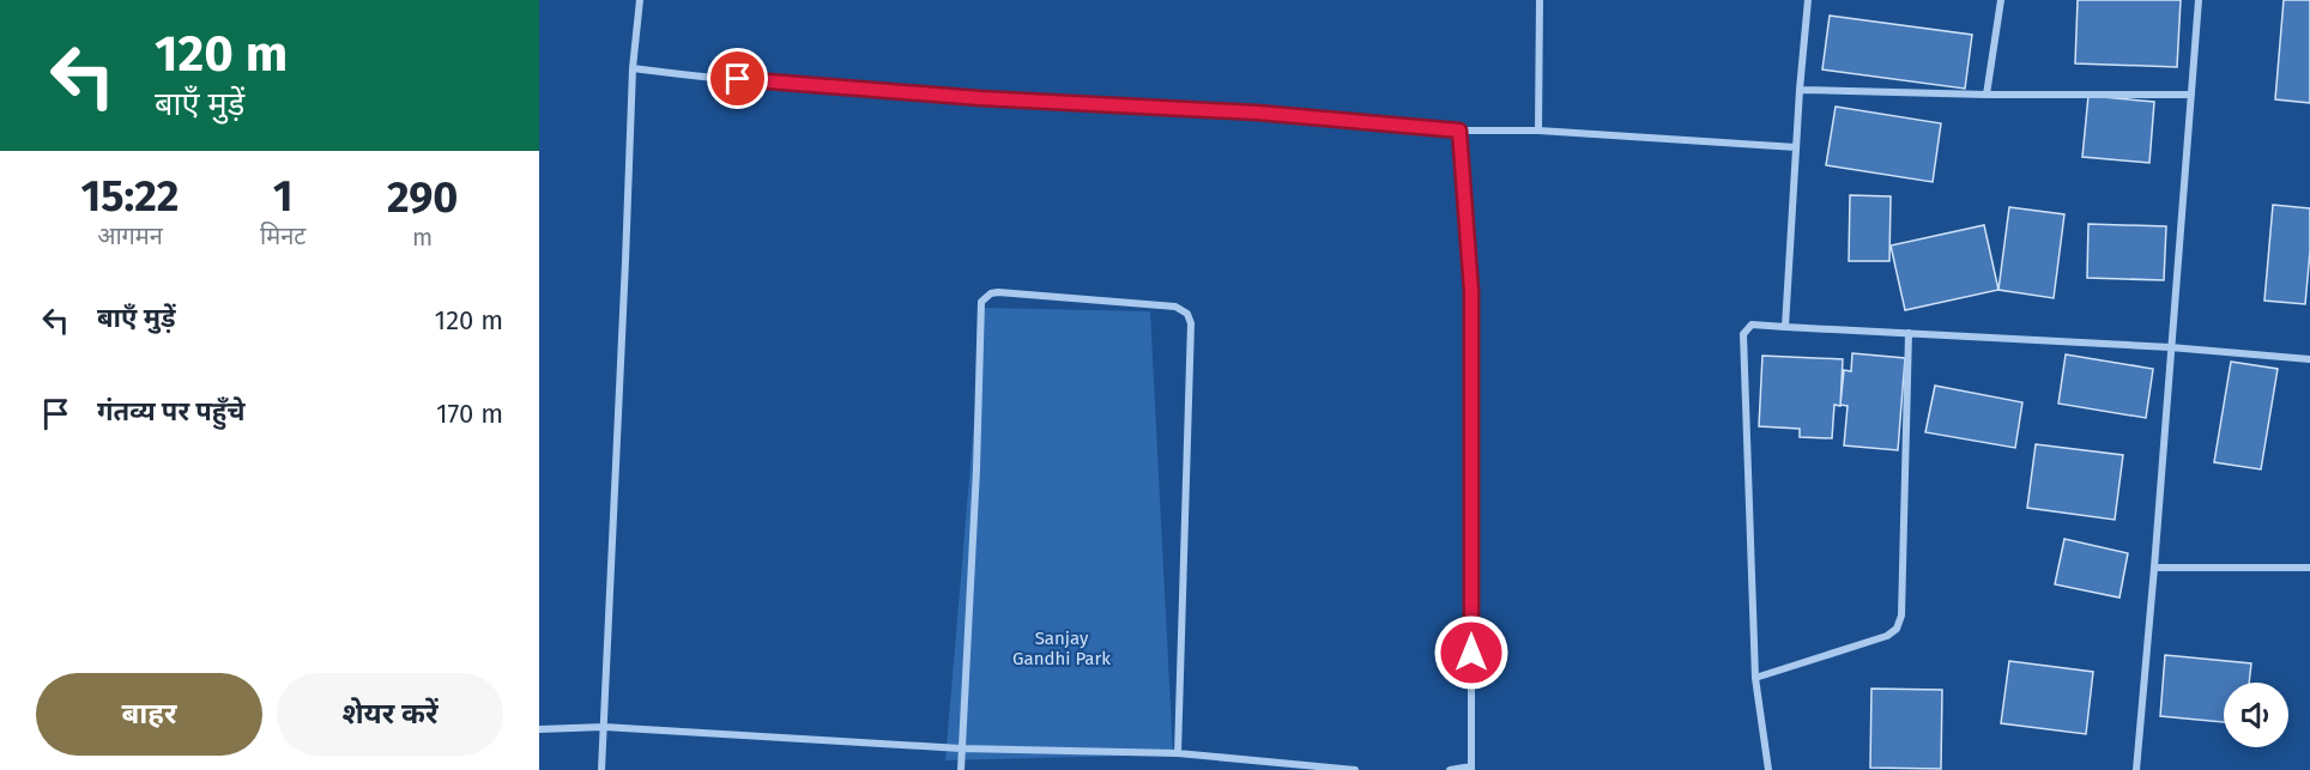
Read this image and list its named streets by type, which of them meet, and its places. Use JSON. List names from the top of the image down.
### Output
{
  "parks": ["Sanjay Gandhi Park"],
  "page": {
    "turn": ["120 m", "बाएँ मुड़ें"],
    "eta": [
      "15:22",
      "आगमन",
      "1",
      "मिनट",
      "290",
      "m"
    ],
    "list": [
      {
        "name": "बाएँ मुड़ें",
        "value": "120 m"
      },
      {
        "name": "गंतव्य पर पहुँचे",
        "value": "170 m"
      }
    ],
    "buttons": ["बाहर", "शेयर करें"]
  }
}
